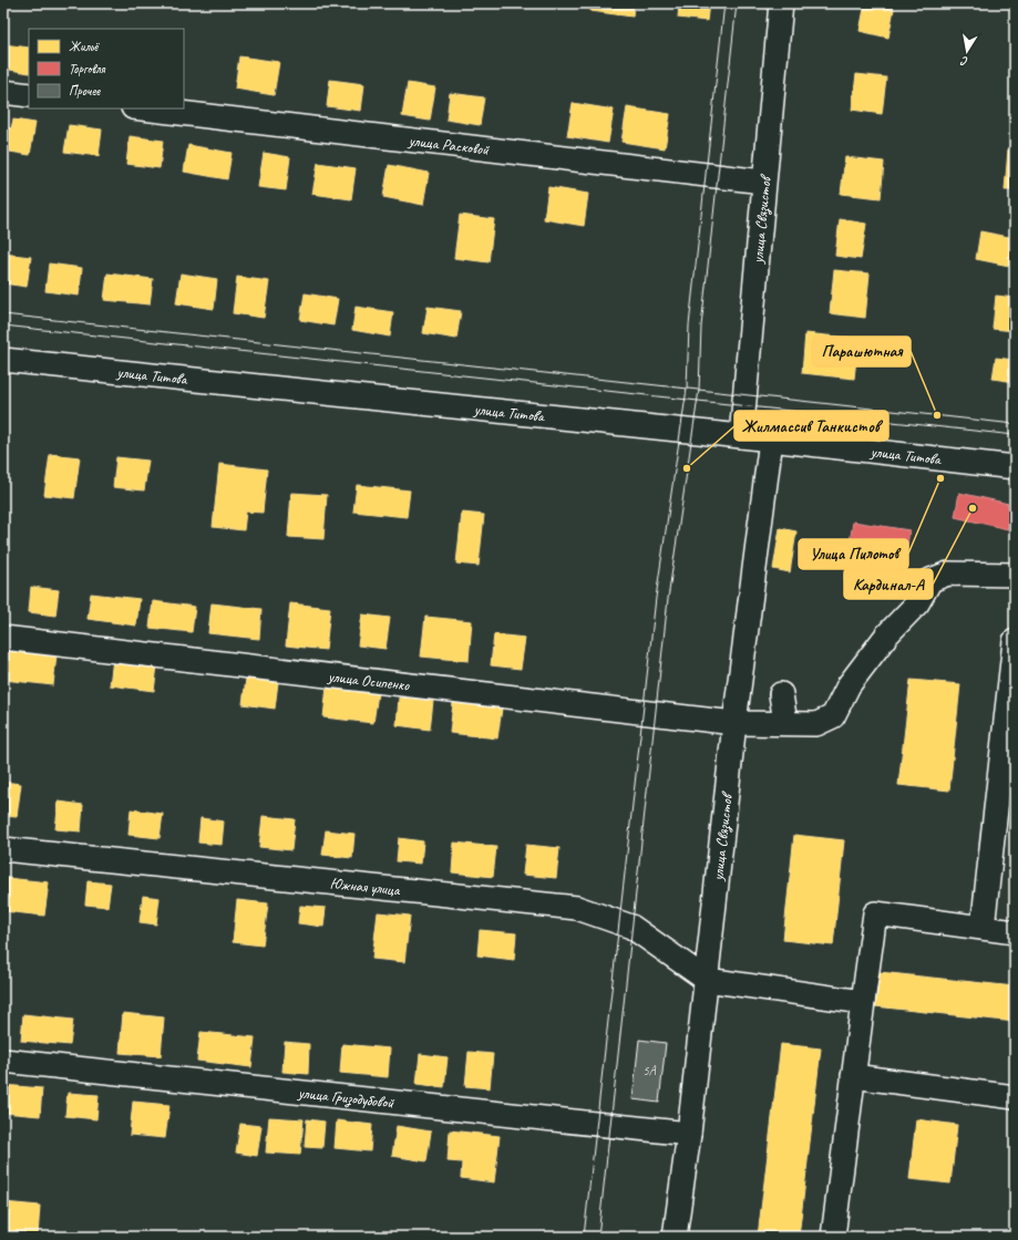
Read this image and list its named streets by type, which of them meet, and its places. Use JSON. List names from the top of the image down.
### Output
{
  "streets": {
    "street": [
      "улица Расковой",
      "улица Связистов",
      "улица Титова",
      "улица Осипенко",
      "Южная улица",
      "улица Гризодубовой"
    ]
  },
  "crossings": [
    ["улица Расковой", "улица Связистов"],
    ["улица Связистов", "улица Титова"],
    ["улица Связистов", "улица Осипенко"],
    ["улица Связистов", "Южная улица"],
    ["улица Связистов", "улица Гризодубовой"]
  ],
  "places": [
    "Парашютная",
    "Жилмассив Танкистов",
    "Улица Пилотов",
    "Кардинал-А"
  ],
  "house_numbers": ["5А"],
  "legend": ["Жильё", "Торговля", "Прочее"],
  "north": "bottom"
}
